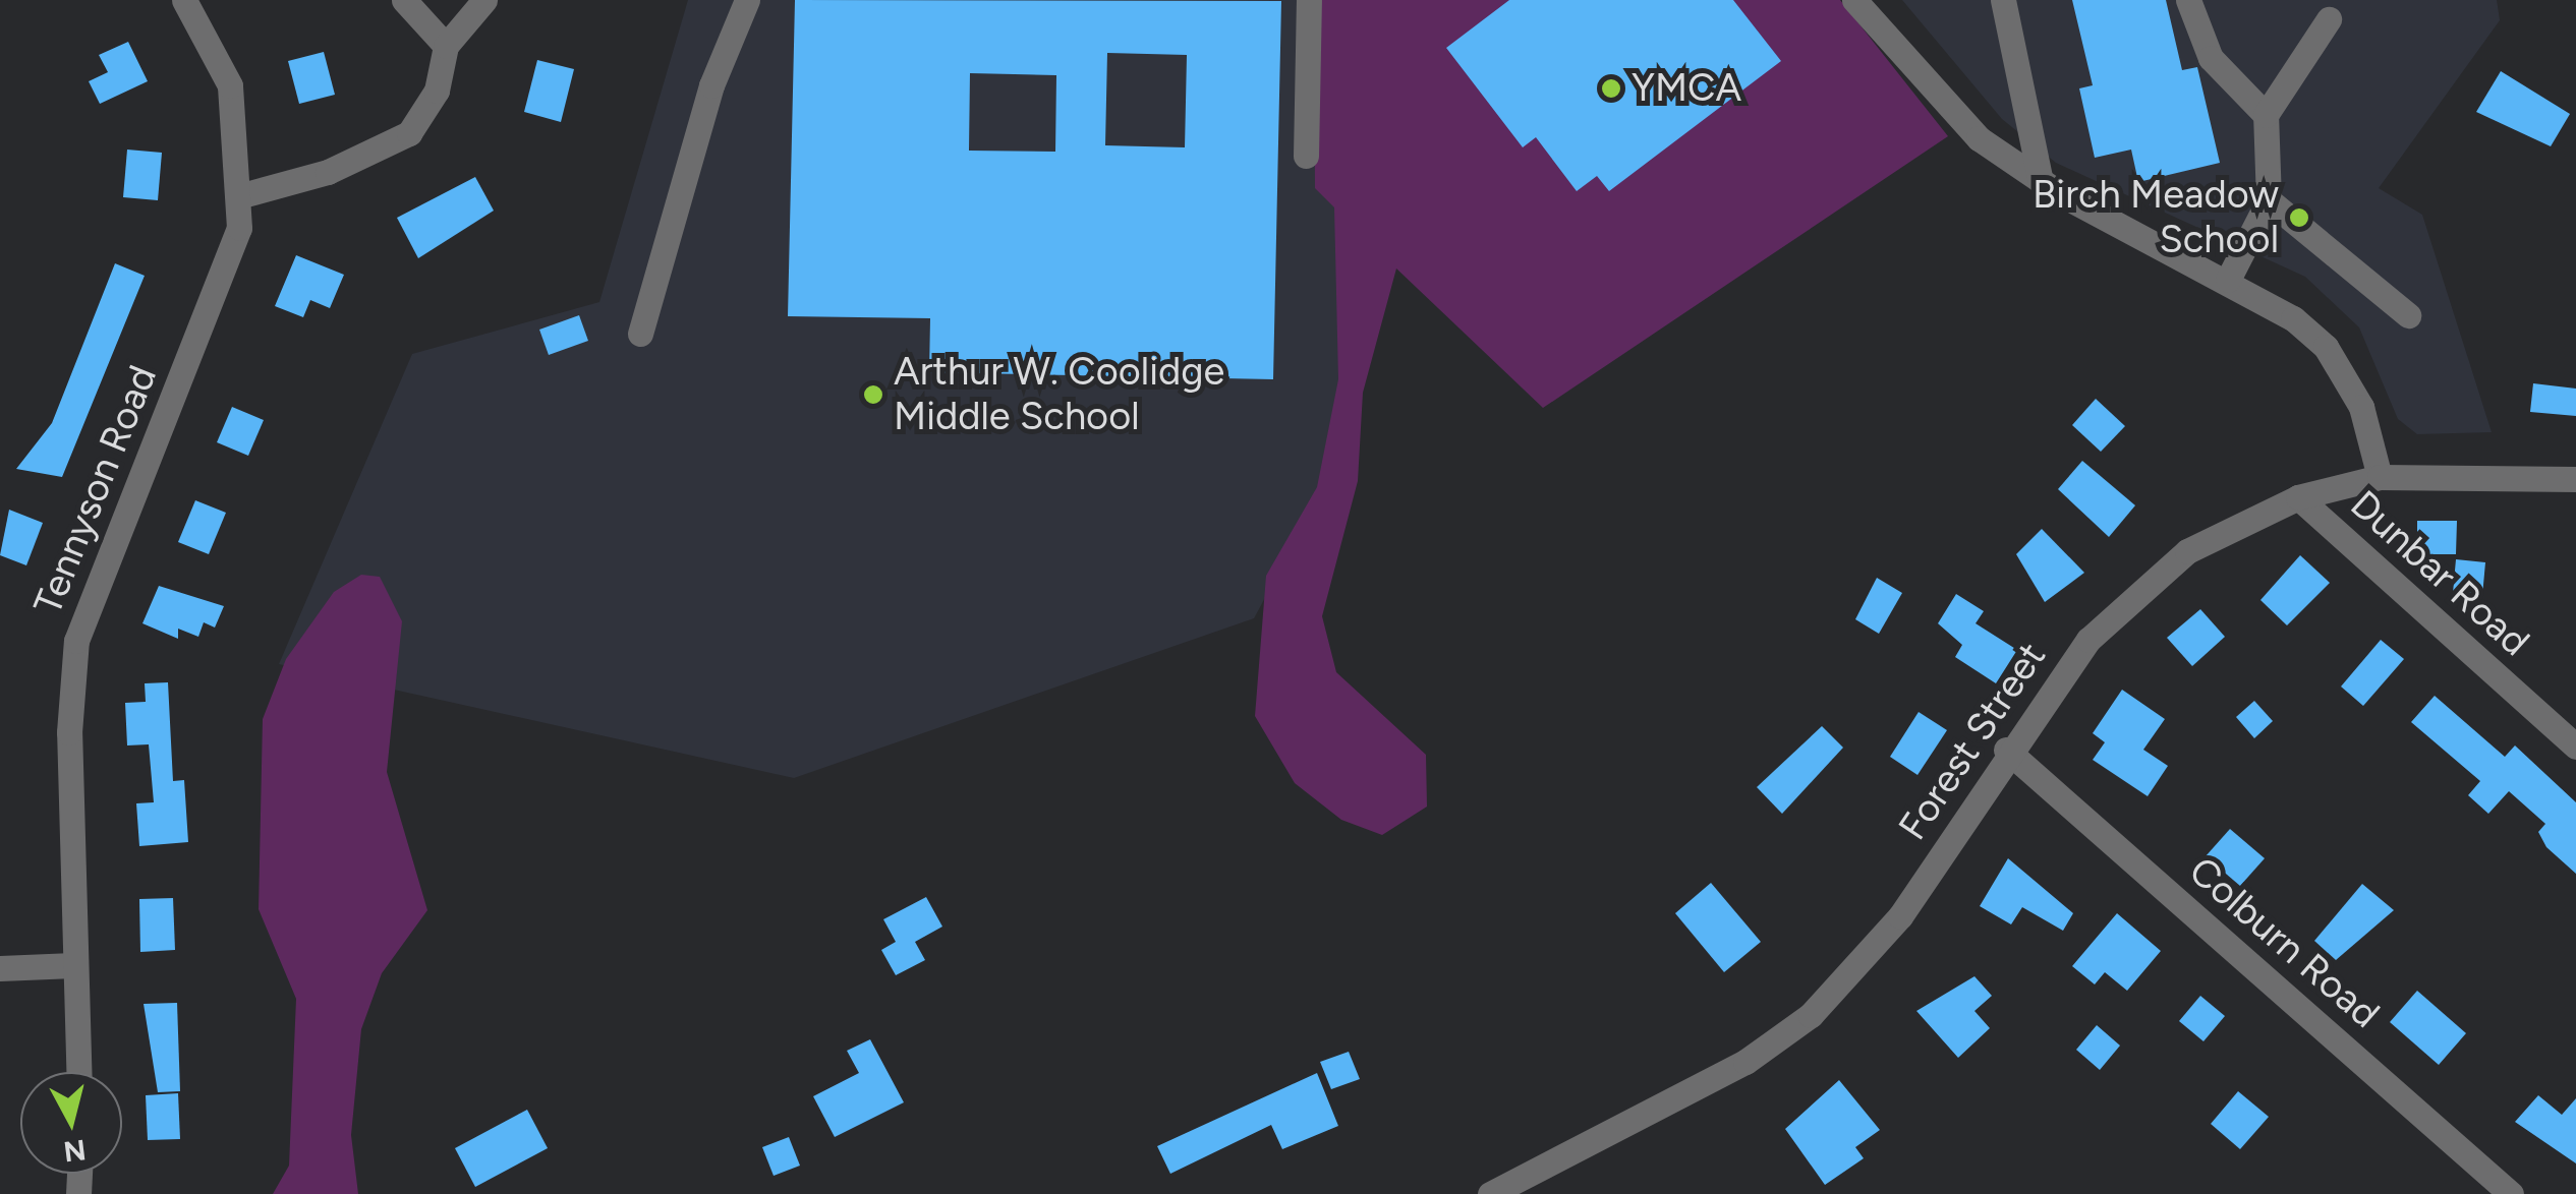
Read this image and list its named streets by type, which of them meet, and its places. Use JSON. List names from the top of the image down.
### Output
{
  "streets": {
    "street": [
      "Tennyson Road",
      "Dunbar Road",
      "Forest Street",
      "Colburn Road"
    ]
  },
  "crossings": [
    ["Dunbar Road", "Forest Street"],
    ["Forest Street", "Colburn Road"]
  ],
  "places": ["YMCA", "Birch Meadow School", "Arthur W. Coolidge Middle School"],
  "north": "bottom"
}
